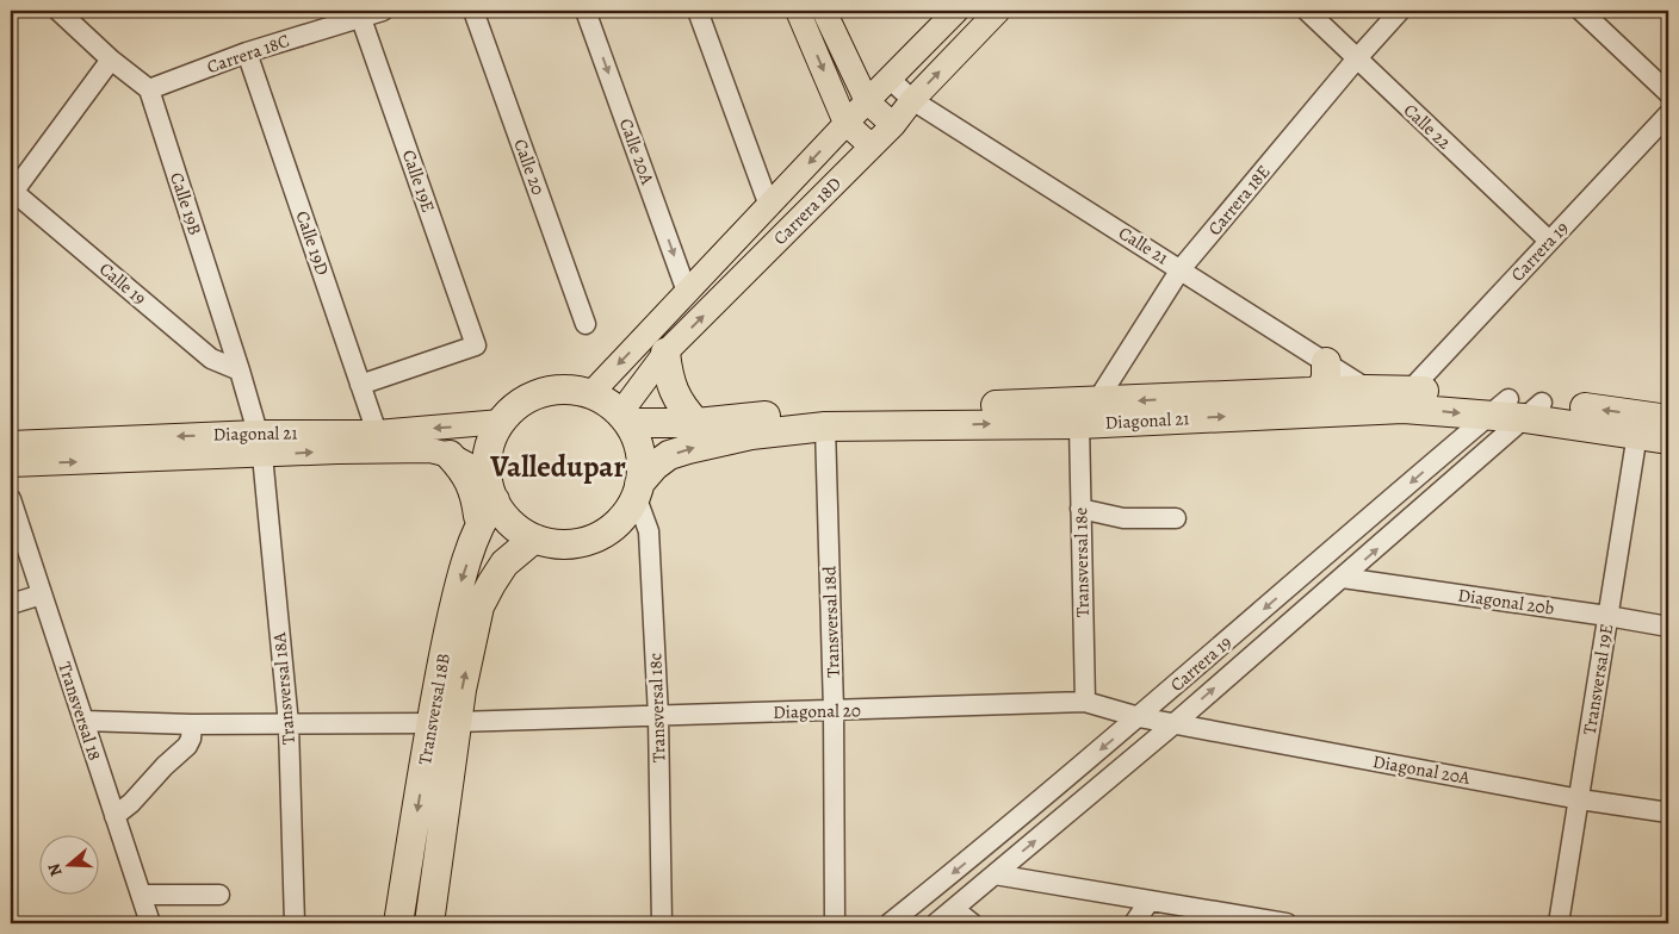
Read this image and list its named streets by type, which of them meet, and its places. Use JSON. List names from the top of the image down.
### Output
{
  "streets": {
    "highway": ["Diagonal 21", "Transversal 18B"],
    "main road": ["Carrera 18D"],
    "street": [
      "Carrera 18C",
      "Calle 22",
      "Calle 20A",
      "Calle 20",
      "Calle 19E",
      "Carrera 18E",
      "Calle 19B",
      "Calle 19D",
      "Calle 21",
      "Carrera 19",
      "Calle 19",
      "Transversal 18e",
      "Diagonal 20b",
      "Transversal 18d",
      "Transversal 19E",
      "Transversal 18A",
      "Transversal 18c",
      "Transversal 18",
      "Diagonal 20",
      "Diagonal 20A"
    ]
  },
  "crossings": [
    ["Carrera 18C", "Calle 19E"],
    ["Carrera 18C", "Calle 19B"],
    ["Carrera 18C", "Calle 19D"],
    ["Calle 22", "Carrera 18E"],
    ["Calle 22", "Carrera 19"],
    ["Calle 20A", "Carrera 18D"],
    ["Calle 19E", "Calle 19D"],
    ["Carrera 18E", "Calle 21"],
    ["Carrera 18E", "Diagonal 21"],
    ["Carrera 18E", "Transversal 18e"],
    ["Calle 19B", "Calle 19"],
    ["Calle 19B", "Diagonal 21"],
    ["Calle 19B", "Transversal 18A"],
    ["Carrera 18D", "Calle 21"],
    ["Carrera 18D", "Diagonal 21"],
    ["Carrera 18D", "Transversal 18c"],
    ["Carrera 18D", "Transversal 18B"],
    ["Calle 19D", "Diagonal 21"],
    ["Calle 21", "Diagonal 21"],
    ["Carrera 19", "Diagonal 21"],
    ["Carrera 19", "Diagonal 20b"],
    ["Carrera 19", "Diagonal 20"],
    ["Carrera 19", "Diagonal 20A"],
    ["Diagonal 21", "Transversal 18e"],
    ["Diagonal 21", "Transversal 18d"],
    ["Diagonal 21", "Transversal 19E"],
    ["Diagonal 21", "Transversal 18A"],
    ["Diagonal 21", "Transversal 18c"],
    ["Diagonal 21", "Transversal 18B"],
    ["Transversal 18e", "Diagonal 20"],
    ["Diagonal 20b", "Transversal 19E"],
    ["Transversal 18d", "Diagonal 20"],
    ["Transversal 19E", "Diagonal 20A"],
    ["Transversal 18A", "Diagonal 20"],
    ["Transversal 18c", "Transversal 18B"],
    ["Transversal 18c", "Diagonal 20"],
    ["Transversal 18B", "Diagonal 20"],
    ["Transversal 18", "Diagonal 20"],
    ["Diagonal 20", "Diagonal 20A"]
  ],
  "districts": ["Valledupar"],
  "north": "left"
}
